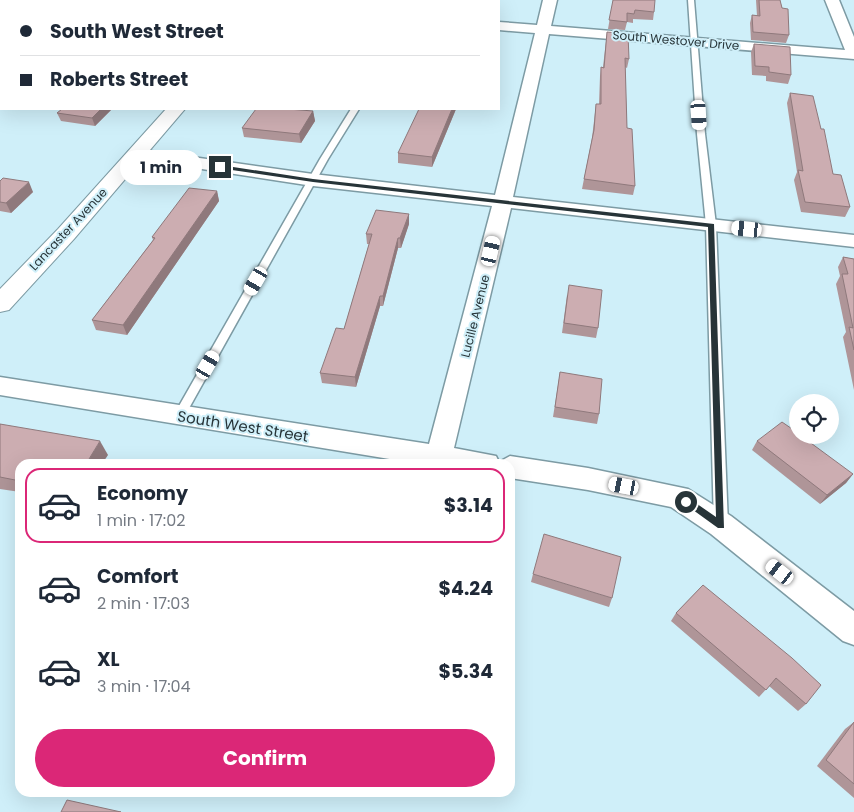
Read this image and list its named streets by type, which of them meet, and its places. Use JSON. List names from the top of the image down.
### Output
{
  "streets": {
    "main road": ["Lancaster Avenue"],
    "street": ["South Westover Drive", "Lucille Avenue", "South West Street"]
  },
  "crossings": [
    ["South Westover Drive", "Lucille Avenue"],
    ["Lucille Avenue", "South West Street"]
  ],
  "page": {
    "banner": ["South West Street", "Roberts Street"],
    "bubble": "1 min",
    "list": [
      {
        "name": "Economy",
        "note": "1 min · 17:02",
        "value": "$3.14"
      },
      {
        "name": "Comfort",
        "note": "2 min · 17:03",
        "value": "$4.24"
      },
      {
        "name": "XL",
        "note": "3 min · 17:04",
        "value": "$5.34"
      }
    ],
    "buttons": "Confirm"
  }
}
